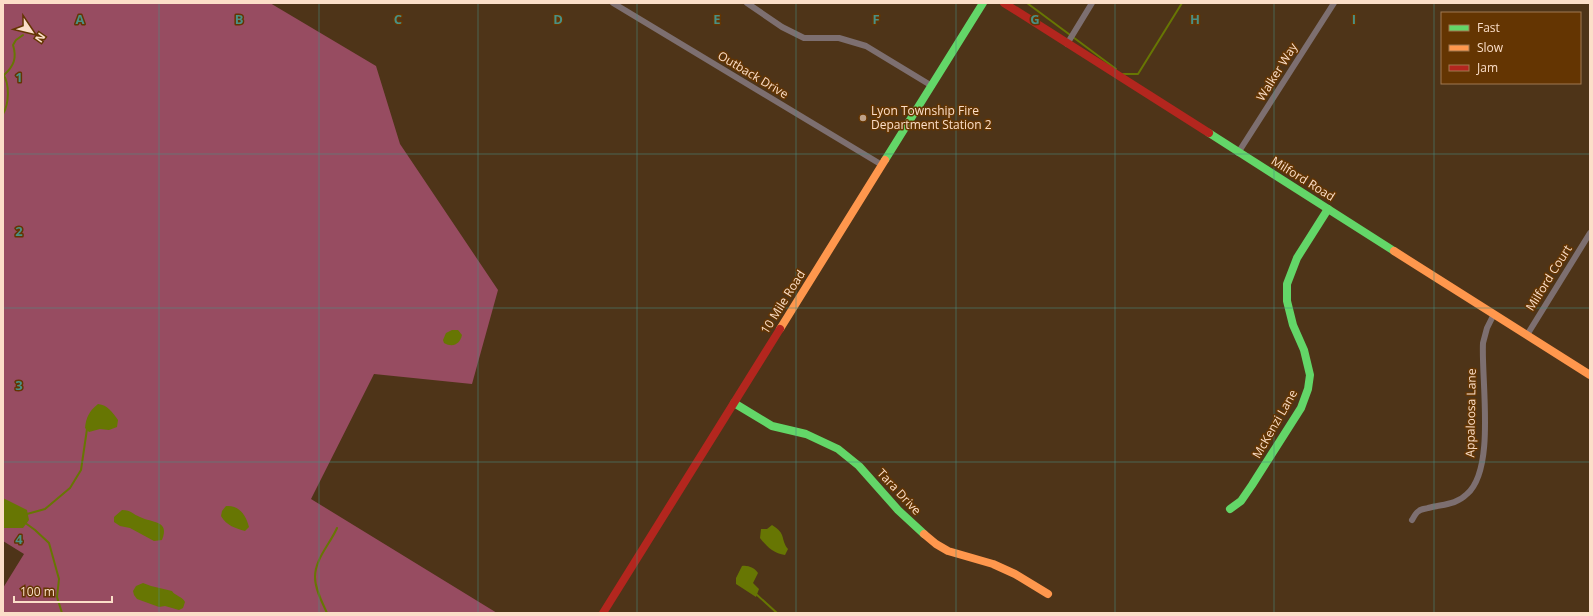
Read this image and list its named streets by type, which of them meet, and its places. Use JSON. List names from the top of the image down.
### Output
{
  "streets": {
    "street": [
      "Walker Way",
      "Outback Drive",
      "Milford Road",
      "Milford Court",
      "10 Mile Road",
      "Appaloosa Lane",
      "McKenzi Lane",
      "Tara Drive"
    ]
  },
  "crossings": [
    ["Walker Way", "Milford Road"],
    ["Outback Drive", "10 Mile Road"],
    ["Milford Road", "Milford Court"],
    ["Milford Road", "Appaloosa Lane"],
    ["Milford Road", "McKenzi Lane"],
    ["10 Mile Road", "Tara Drive"]
  ],
  "places": ["Lyon Township Fire Department Station 2"],
  "legend": ["Fast", "Slow", "Jam"],
  "scale_bar": "100 m",
  "north": "bottom right",
  "grid": {
    "columns": [
      "A",
      "B",
      "C",
      "D",
      "E",
      "F",
      "G",
      "H",
      "I"
    ],
    "rows": [
      "1",
      "2",
      "3",
      "4"
    ]
  }
}
